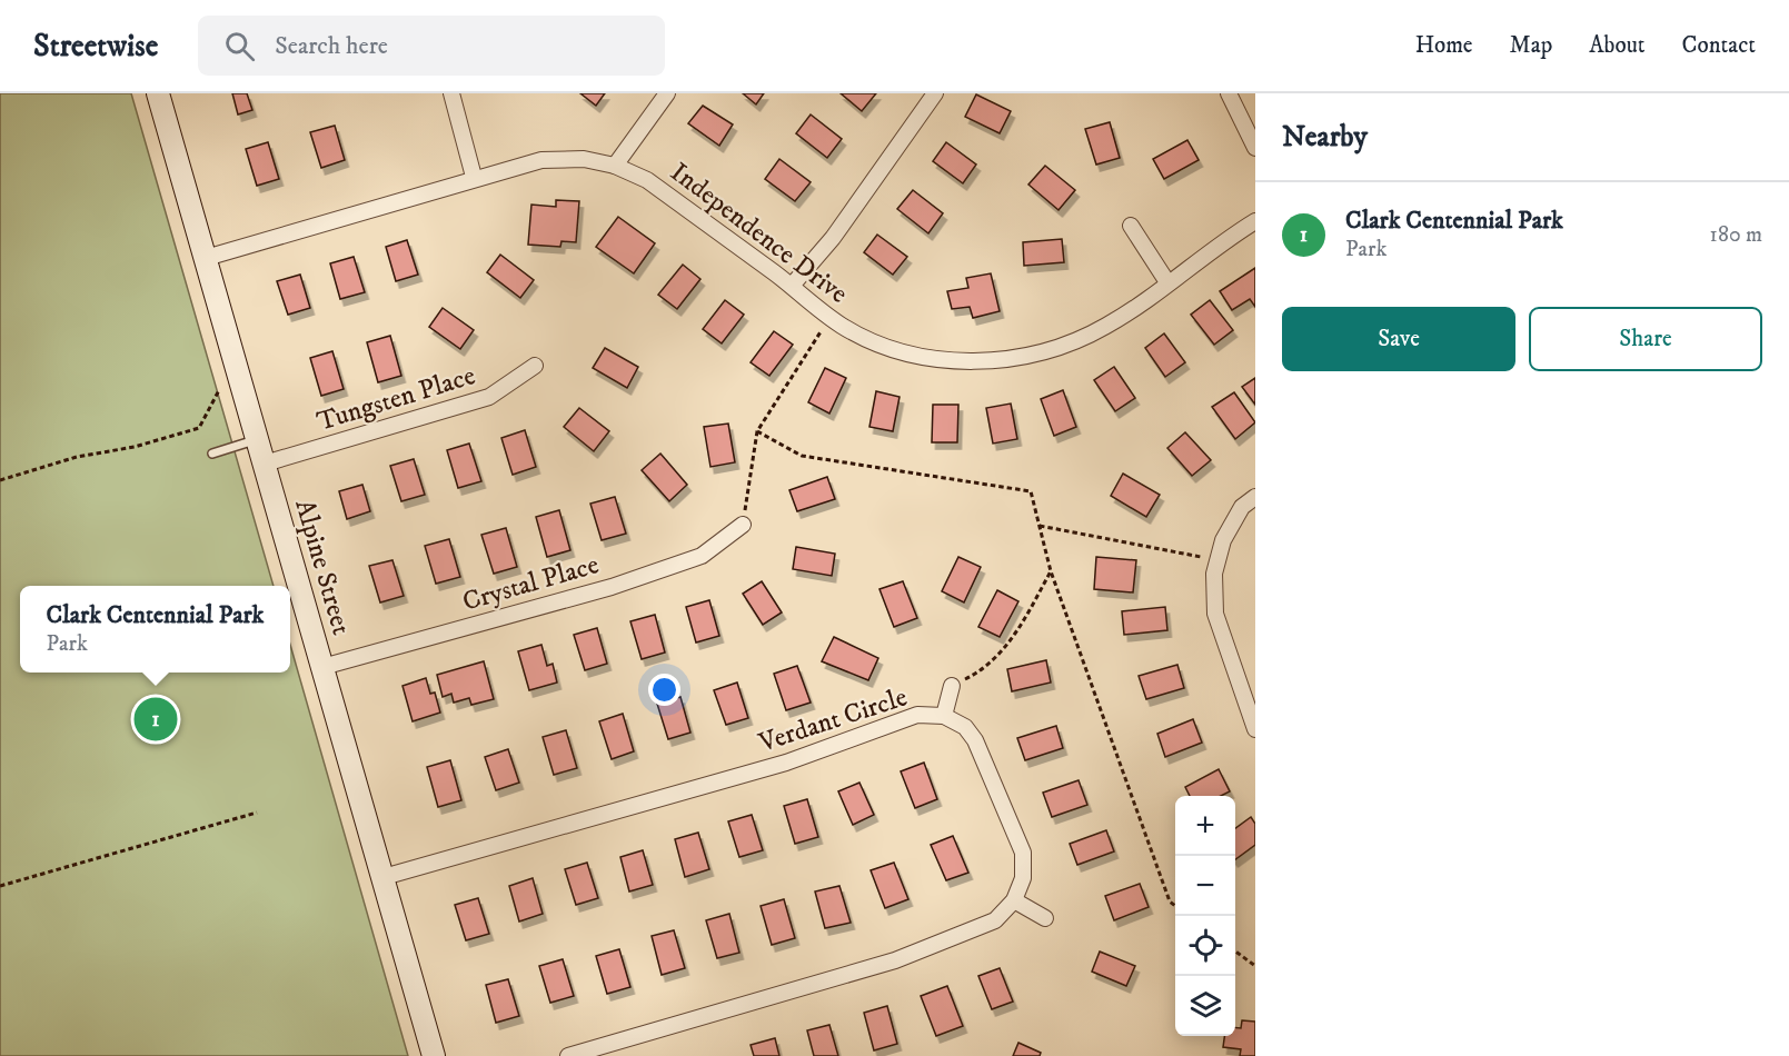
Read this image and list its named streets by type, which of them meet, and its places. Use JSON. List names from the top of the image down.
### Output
{
  "streets": {
    "street": [
      "Independence Drive",
      "Tungsten Place",
      "Alpine Street",
      "Crystal Place",
      "Verdant Circle"
    ]
  },
  "crossings": [
    ["Independence Drive", "Alpine Street"],
    ["Tungsten Place", "Alpine Street"],
    ["Alpine Street", "Crystal Place"],
    ["Alpine Street", "Verdant Circle"]
  ],
  "page": {
    "header": "Streetwise",
    "search": "Search here",
    "nav": [
      "Home",
      "Map",
      "About",
      "Contact"
    ],
    "heading": "Nearby",
    "list": [
      {
        "mark": "1",
        "name": "Clark Centennial Park",
        "note": "Park",
        "value": "180 m"
      }
    ],
    "buttons": ["Save", "Share"],
    "popup": ["Clark Centennial Park", "Park"],
    "pins": "1",
    "map_buttons": ["+", "−"]
  }
}
